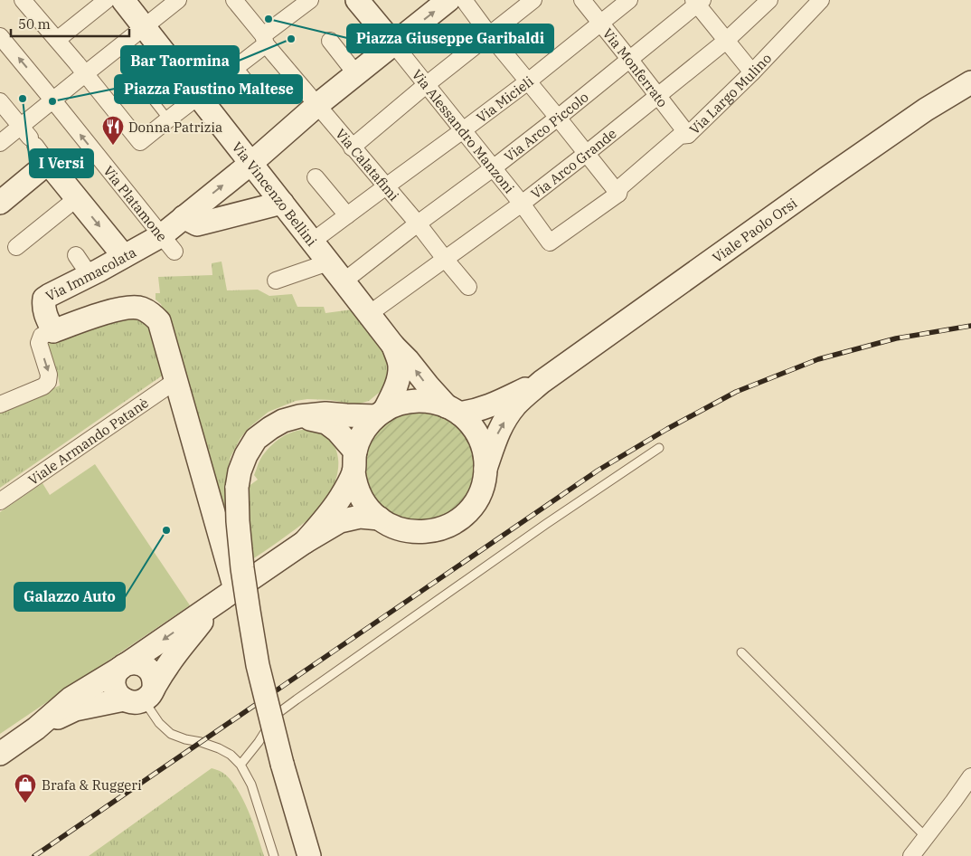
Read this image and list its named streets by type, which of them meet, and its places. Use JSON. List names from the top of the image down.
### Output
{
  "streets": {
    "main road": [
      "Via Alessandro Manzoni",
      "Via Vincenzo Bellini",
      "Viale Paolo Orsi",
      "Via Immacolata"
    ],
    "street": [
      "Via Monferrato",
      "Via Largo Mulino",
      "Via Micieli",
      "Via Arco Piccolo",
      "Via Arco Grande",
      "Via Calatafimi",
      "Via Platamone",
      "Viale Armando Patanè"
    ]
  },
  "crossings": [
    ["Via Monferrato", "Via Largo Mulino"],
    ["Via Monferrato", "Via Micieli"],
    ["Via Monferrato", "Via Arco Piccolo"],
    ["Via Monferrato", "Via Arco Grande"],
    ["Via Largo Mulino", "Via Alessandro Manzoni"],
    ["Via Micieli", "Via Alessandro Manzoni"],
    ["Via Micieli", "Via Calatafimi"],
    ["Via Micieli", "Via Vincenzo Bellini"],
    ["Via Arco Piccolo", "Via Alessandro Manzoni"],
    ["Via Arco Piccolo", "Via Calatafimi"],
    ["Via Arco Piccolo", "Via Vincenzo Bellini"],
    ["Via Alessandro Manzoni", "Via Arco Grande"],
    ["Via Alessandro Manzoni", "Via Immacolata"],
    ["Via Arco Grande", "Via Calatafimi"],
    ["Via Arco Grande", "Via Vincenzo Bellini"],
    ["Via Calatafimi", "Via Immacolata"],
    ["Via Vincenzo Bellini", "Via Immacolata"],
    ["Via Platamone", "Via Immacolata"]
  ],
  "places": {
    "other": [
      "Piazza Giuseppe Garibaldi",
      "Bar Taormina",
      "I Versi",
      "Piazza Faustino Maltese",
      "Galazzo Auto"
    ],
    "restaurant": ["Donna Patrizia"],
    "shop": ["Brafa & Ruggeri"]
  },
  "scale_bar": "50 m"
}
